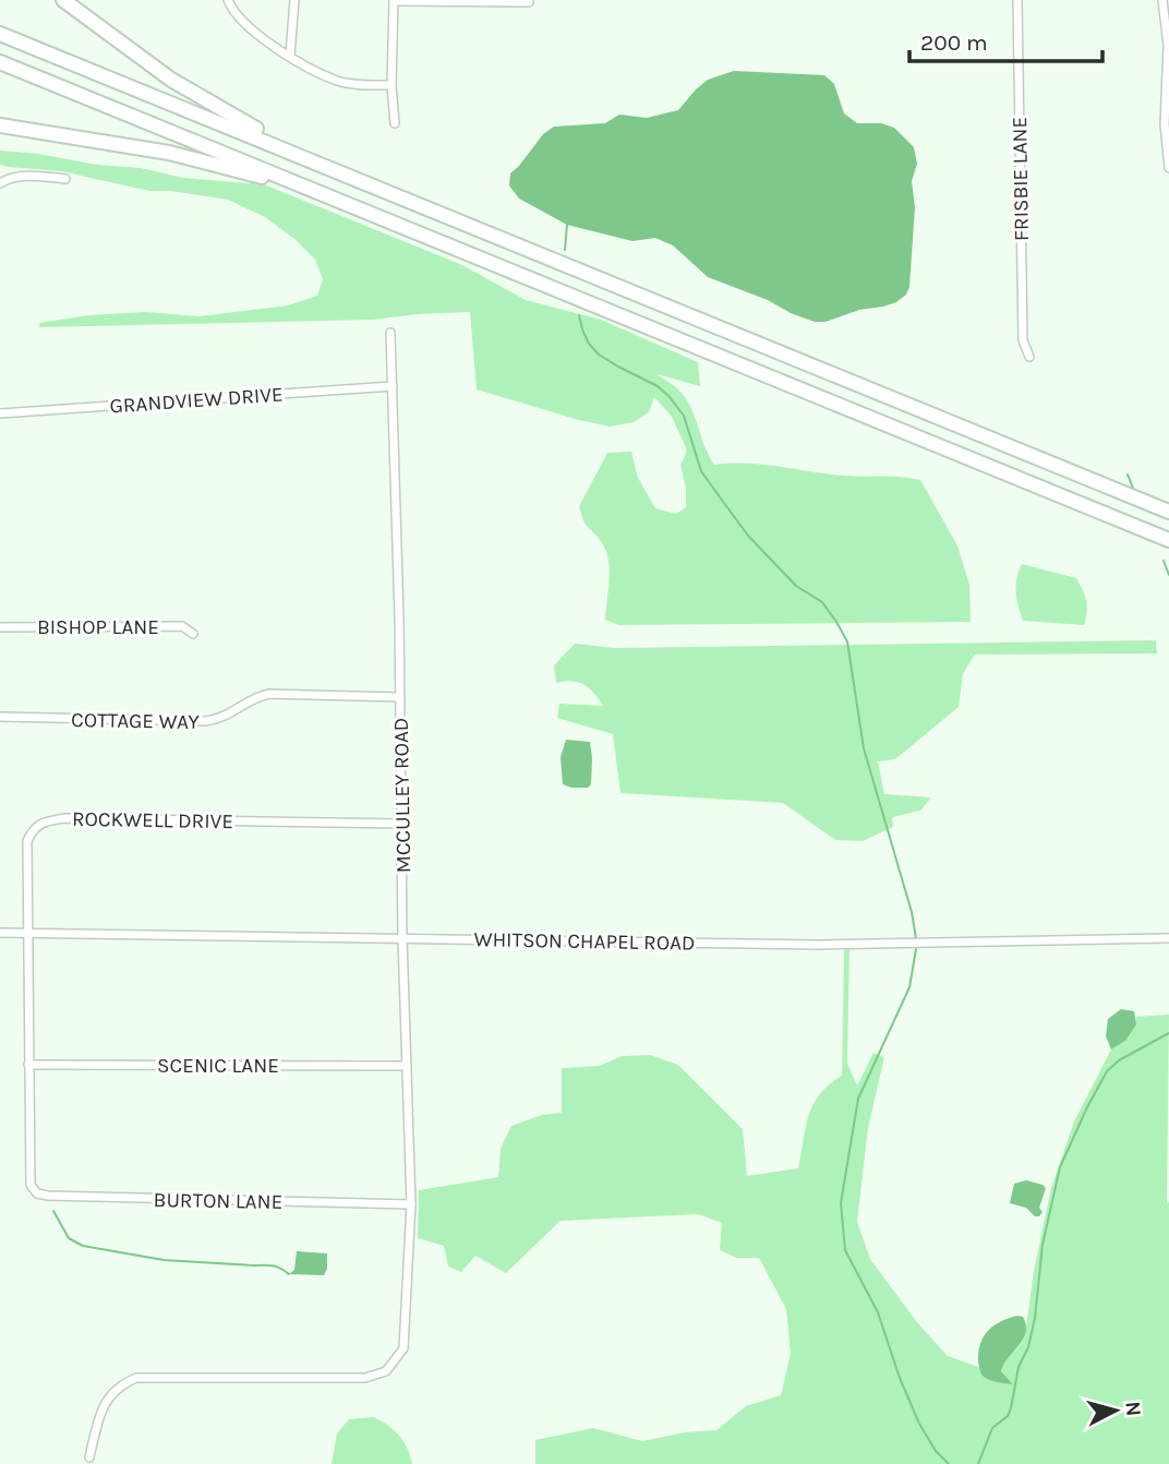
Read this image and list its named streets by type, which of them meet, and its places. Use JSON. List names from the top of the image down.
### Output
{
  "streets": {
    "street": [
      "FRISBIE LANE",
      "GRANDVIEW DRIVE",
      "BISHOP LANE",
      "COTTAGE WAY",
      "MCCULLEY ROAD",
      "ROCKWELL DRIVE",
      "WHITSON CHAPEL ROAD",
      "SCENIC LANE",
      "BURTON LANE"
    ]
  },
  "crossings": [
    ["GRANDVIEW DRIVE", "MCCULLEY ROAD"],
    ["COTTAGE WAY", "MCCULLEY ROAD"],
    ["MCCULLEY ROAD", "ROCKWELL DRIVE"],
    ["MCCULLEY ROAD", "WHITSON CHAPEL ROAD"],
    ["MCCULLEY ROAD", "SCENIC LANE"],
    ["MCCULLEY ROAD", "BURTON LANE"],
    ["ROCKWELL DRIVE", "WHITSON CHAPEL ROAD"],
    ["ROCKWELL DRIVE", "SCENIC LANE"],
    ["ROCKWELL DRIVE", "BURTON LANE"]
  ],
  "scale_bar": "200 m",
  "north": "right"
}
